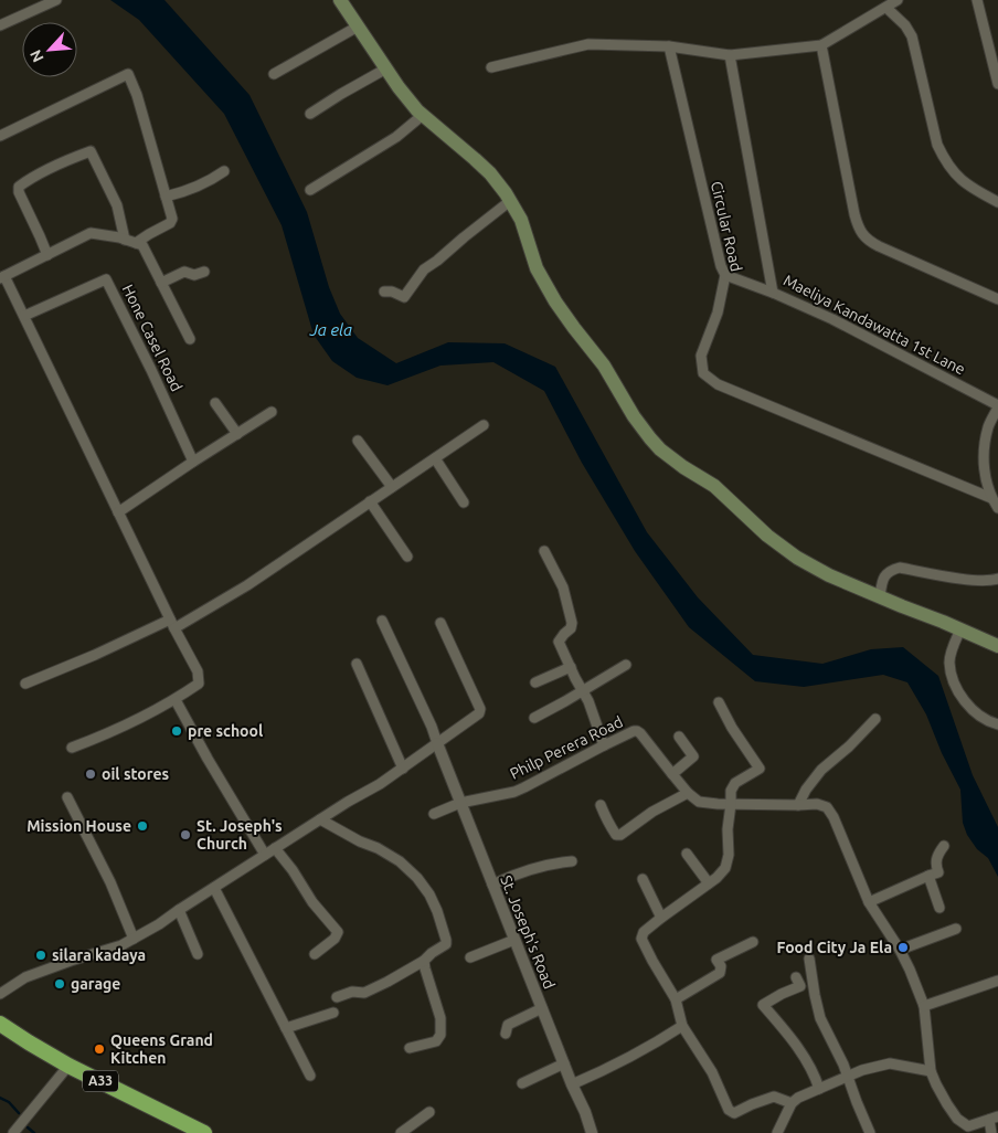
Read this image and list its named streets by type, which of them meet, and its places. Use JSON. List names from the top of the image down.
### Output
{
  "streets": {
    "highway": ["A33"],
    "street": [
      "Circular Road",
      "Maeliya Kandawatta 1st Lane",
      "Hone Casel Road",
      "Philp Perera Road",
      "St. Joseph's Road"
    ]
  },
  "crossings": [
    ["Philp Perera Road", "St. Joseph's Road"]
  ],
  "water": ["Ja ela"],
  "places": [
    "pre school",
    "oil stores",
    "Mission House",
    "St. Joseph's Church",
    "Food City Ja Ela",
    "silara kadaya",
    "garage",
    "Queens Grand Kitchen"
  ],
  "north": "bottom left"
}
